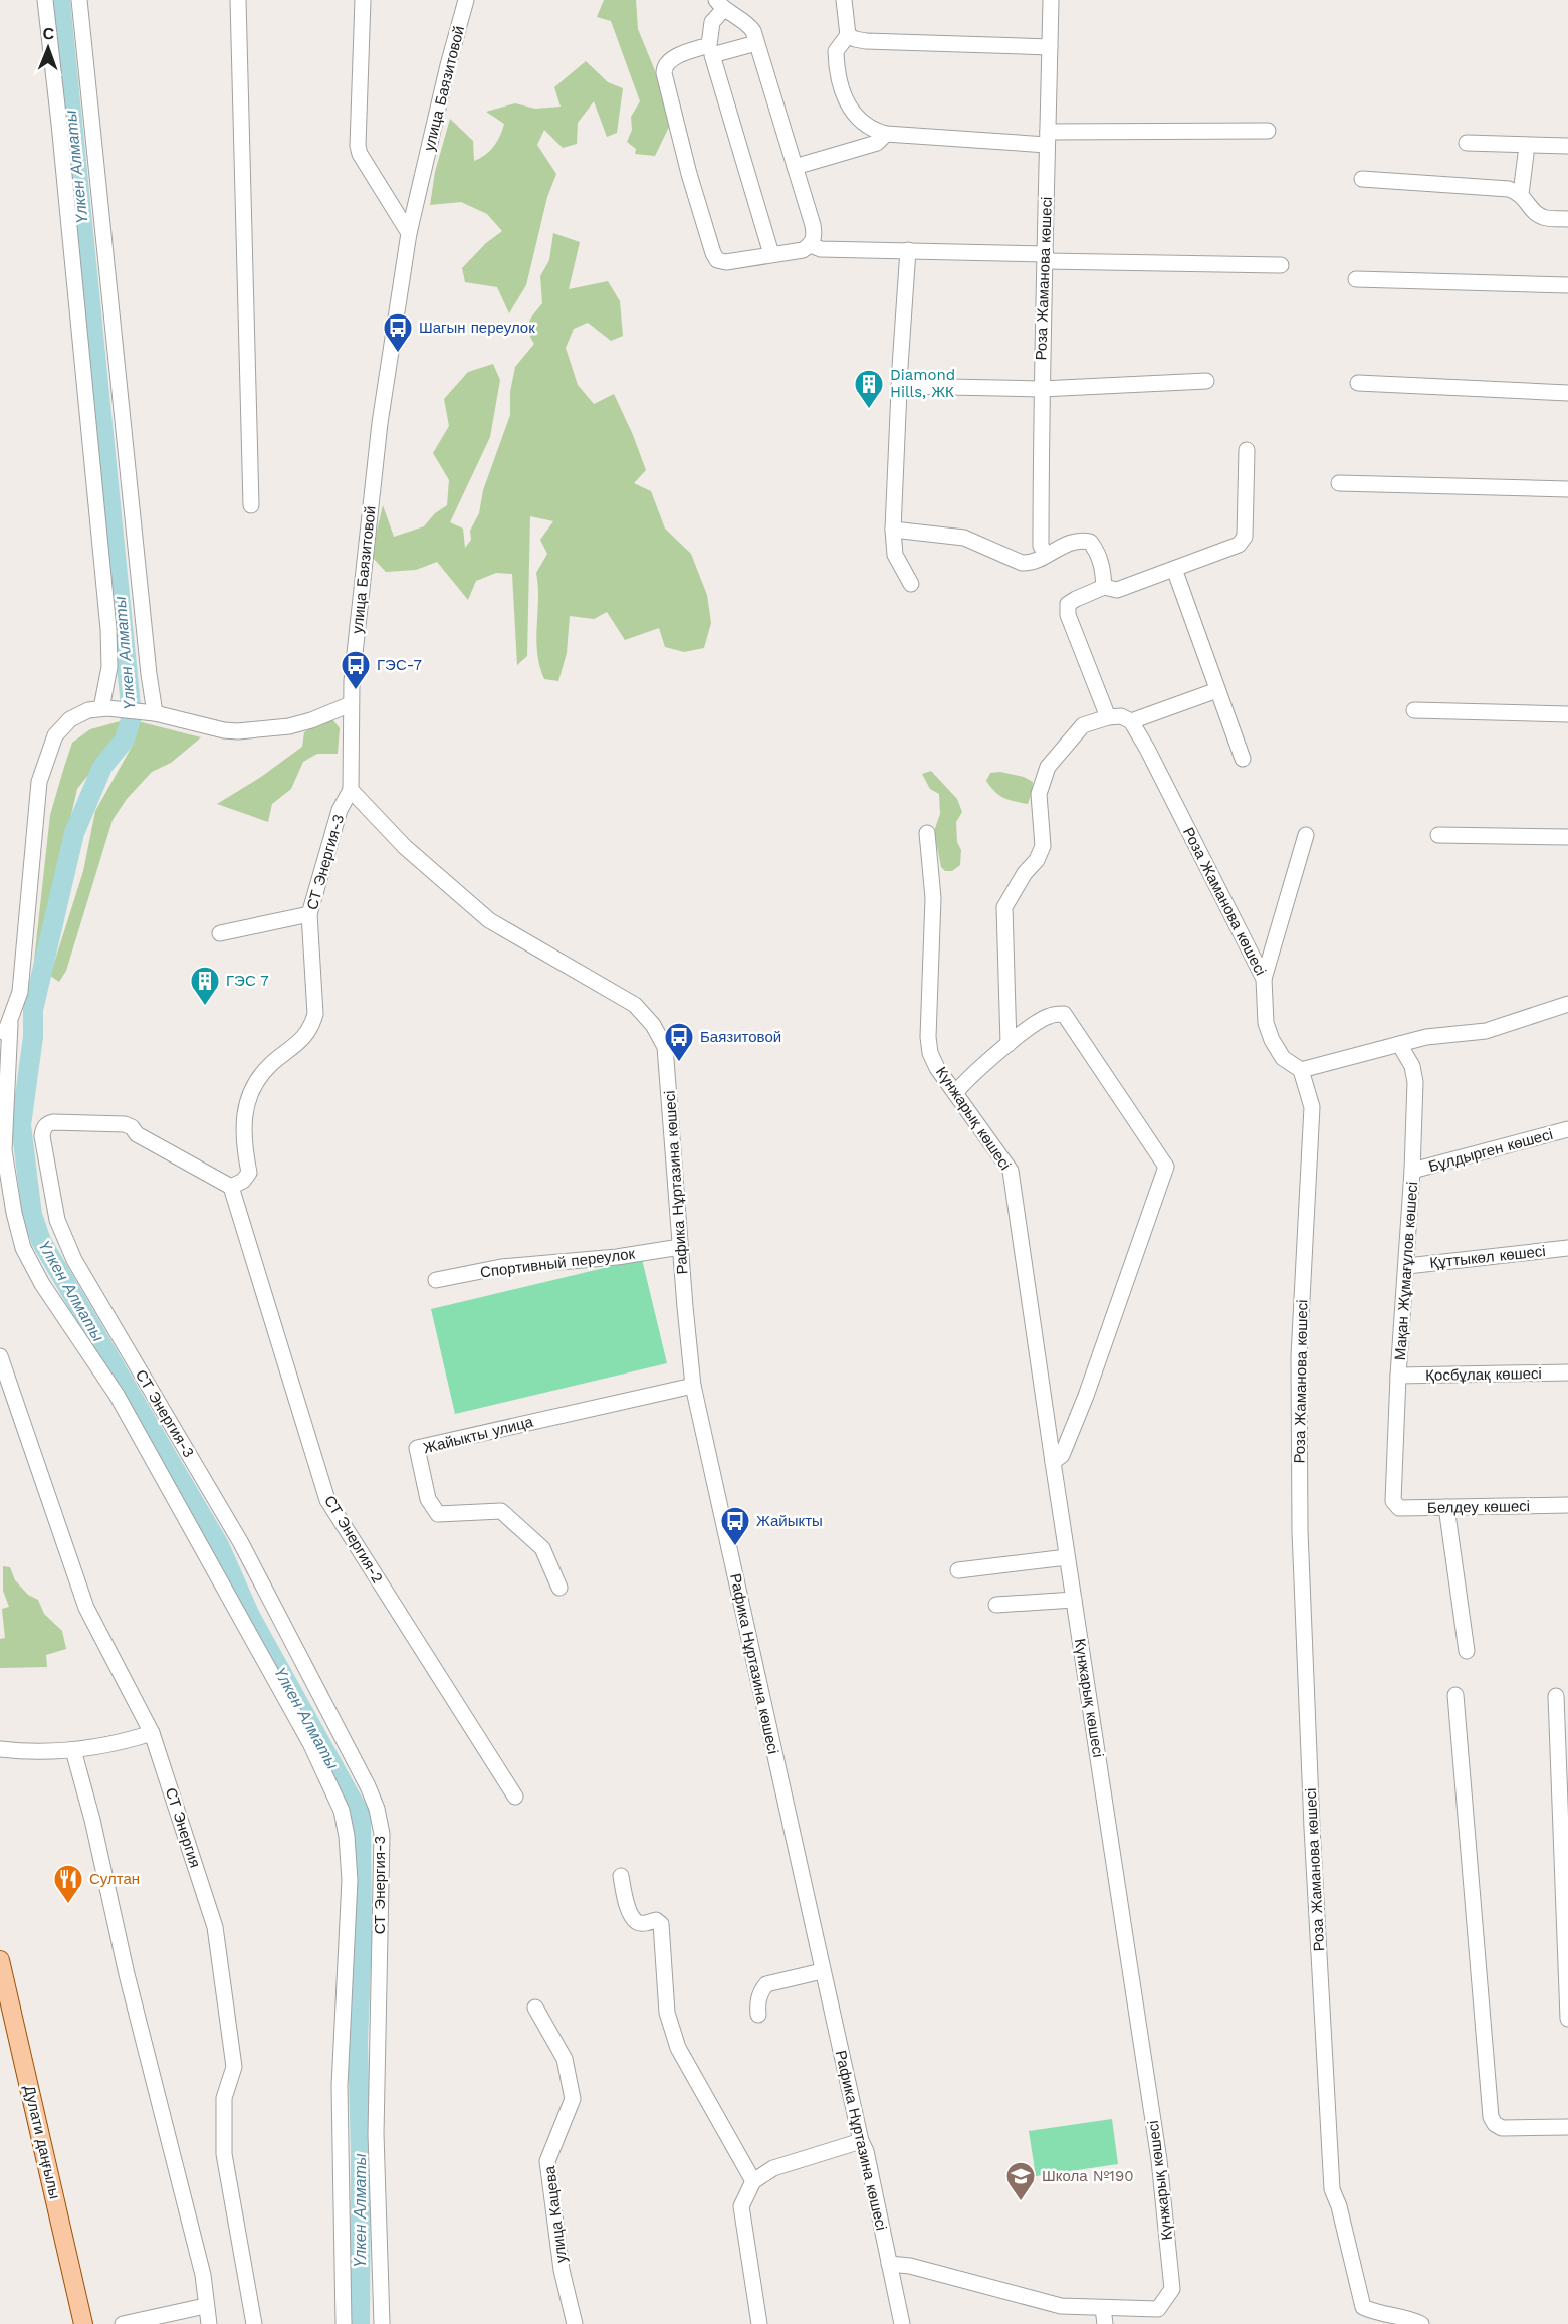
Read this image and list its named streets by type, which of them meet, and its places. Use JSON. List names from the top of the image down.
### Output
{
  "streets": {
    "main road": ["Дулати даңғылы"],
    "street": [
      "улица Баязитовой",
      "Роза Жаманова көшесі",
      "СТ Энергия-3",
      "Күнжарық көшесі",
      "Бұлдырген көшесі",
      "Рафика Нұртазина көшесі",
      "Құттыкөл көшесі",
      "Спортивный переулок",
      "Мақан Жұмағұлов көшесі",
      "Қосбұлақ көшесі",
      "Жайыкты улица",
      "Белдеу көшесі",
      "СТ Энергия-2",
      "СТ Энергия",
      "улица Кацева"
    ]
  },
  "crossings": [
    ["улица Баязитовой", "СТ Энергия-3"],
    ["улица Баязитовой", "Рафика Нұртазина көшесі"],
    ["СТ Энергия-3", "Рафика Нұртазина көшесі"],
    ["СТ Энергия-3", "СТ Энергия-2"],
    ["Күнжарық көшесі", "Рафика Нұртазина көшесі"],
    ["Бұлдырген көшесі", "Мақан Жұмағұлов көшесі"],
    ["Рафика Нұртазина көшесі", "Спортивный переулок"],
    ["Рафика Нұртазина көшесі", "Жайыкты улица"],
    ["Құттыкөл көшесі", "Мақан Жұмағұлов көшесі"],
    ["Мақан Жұмағұлов көшесі", "Қосбұлақ көшесі"],
    ["Мақан Жұмағұлов көшесі", "Белдеу көшесі"]
  ],
  "water": ["Үлкен Алматы"],
  "places": {
    "bus stop": [
      "Шагын переулок",
      "ГЭС-7",
      "Баязитовой",
      "Жайыкты"
    ],
    "building": ["Diamond Hills, ЖК", "ГЭС 7"],
    "restaurant": ["Султан"],
    "school or university": ["Школа №190"]
  },
  "north": "top"
}
